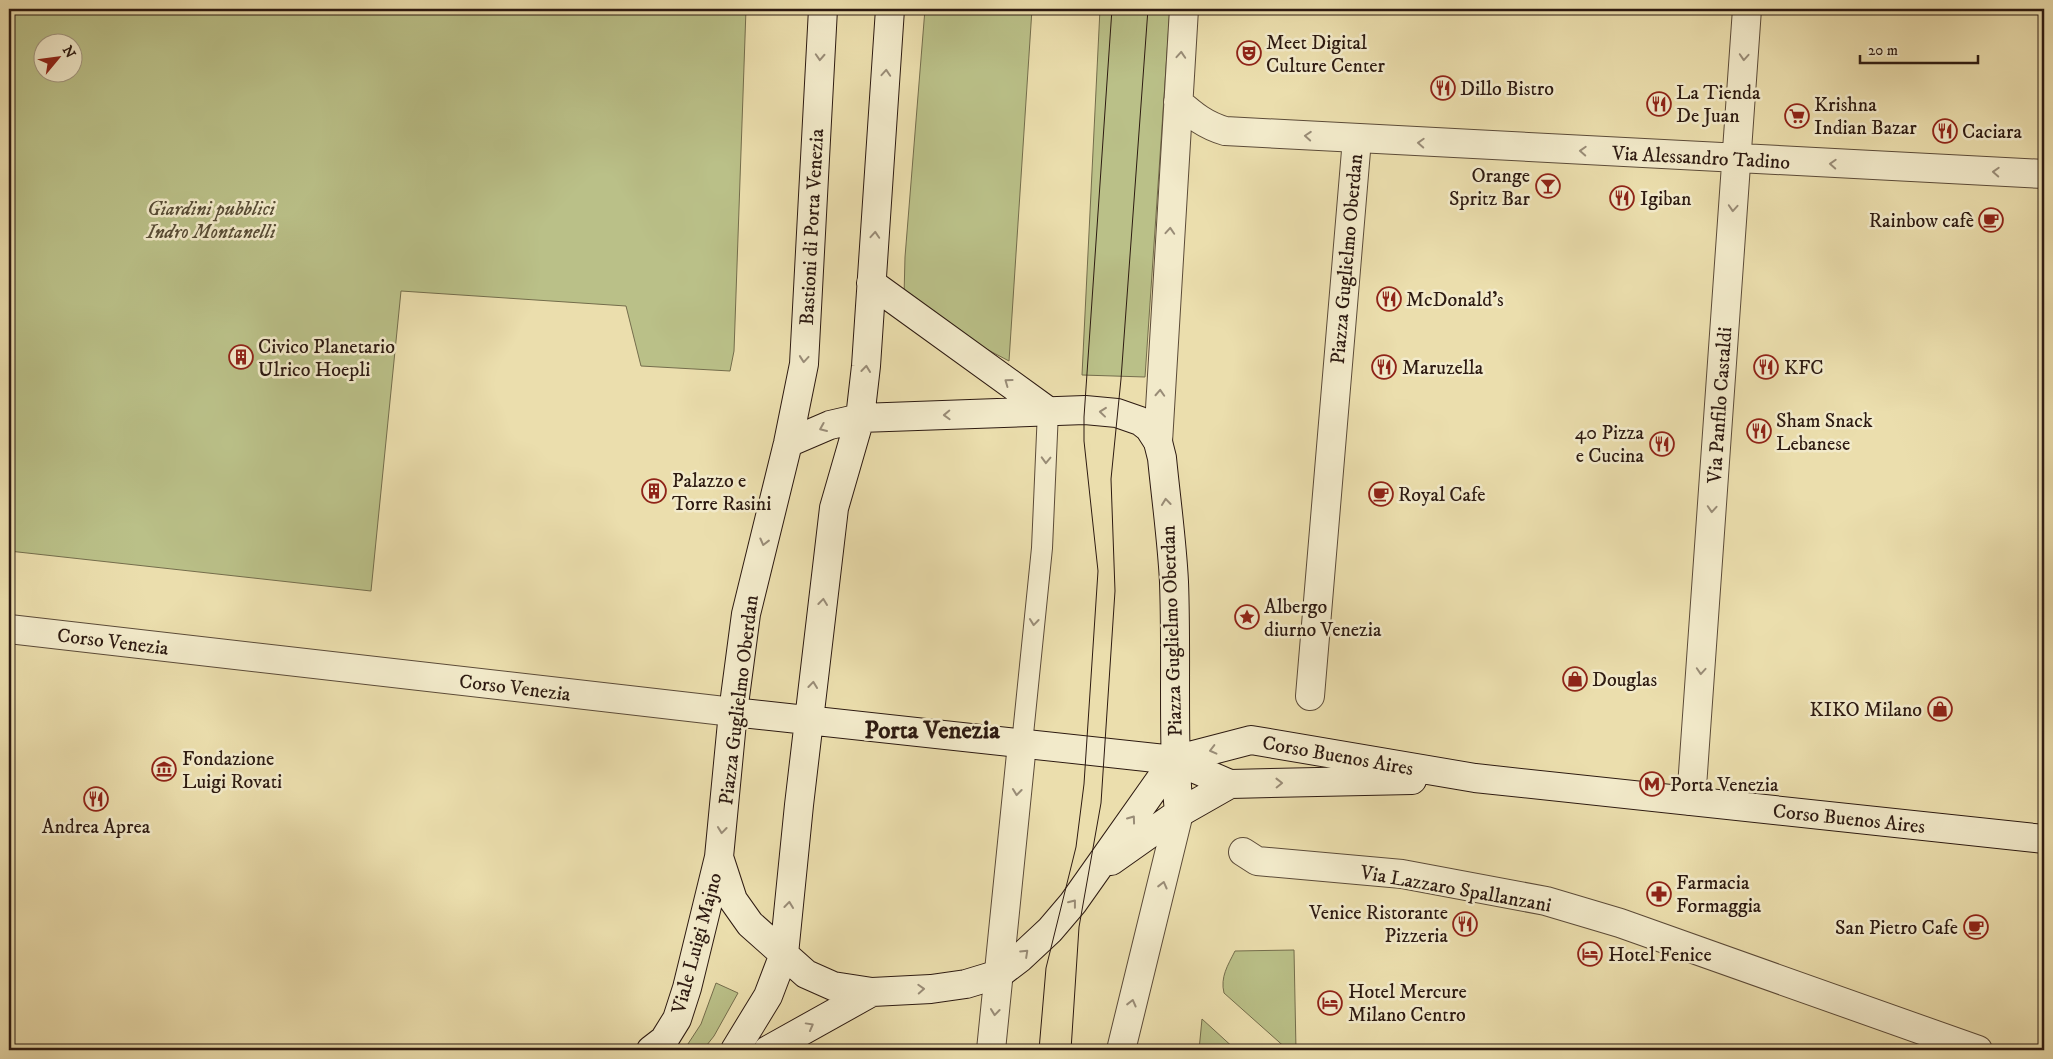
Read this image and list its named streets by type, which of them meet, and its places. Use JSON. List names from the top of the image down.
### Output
{
  "streets": {
    "main road": [
      "Via Alessandro Tadino",
      "Bastioni di Porta Venezia",
      "Piazza Guglielmo Oberdan",
      "Via Panfilo Castaldi",
      "Corso Venezia",
      "Corso Buenos Aires",
      "Via Lazzaro Spallanzani",
      "Viale Luigi Majno"
    ]
  },
  "crossings": [
    ["Via Alessandro Tadino", "Piazza Guglielmo Oberdan"],
    ["Via Alessandro Tadino", "Via Panfilo Castaldi"],
    ["Bastioni di Porta Venezia", "Piazza Guglielmo Oberdan"],
    ["Piazza Guglielmo Oberdan", "Corso Venezia"],
    ["Piazza Guglielmo Oberdan", "Corso Buenos Aires"],
    ["Piazza Guglielmo Oberdan", "Viale Luigi Majno"],
    ["Via Panfilo Castaldi", "Corso Buenos Aires"]
  ],
  "one_way": ["Via Alessandro Tadino", "Via Panfilo Castaldi"],
  "districts": ["Porta Venezia"],
  "parks": ["Giardini pubblici Indro Montanelli"],
  "places": {
    "theatre": ["Meet Digital Culture Center"],
    "restaurant": [
      "Dillo Bistro",
      "La Tienda De Juan",
      "Caciara",
      "Igiban",
      "McDonald's",
      "Maruzella",
      "KFC",
      "Sham Snack Lebanese",
      "40 Pizza e Cucina",
      "Andrea Aprea",
      "Venice Ristorante Pizzeria"
    ],
    "supermarket": ["Krishna Indian Bazar"],
    "bar": ["Orange Spritz Bar"],
    "cafe": ["Rainbow cafè", "Royal Cafe", "San Pietro Cafe"],
    "building": ["Civico Planetario Ulrico Hoepli", "Palazzo e Torre Rasini"],
    "place": ["Albergo diurno Venezia"],
    "shop": ["Douglas", "KIKO Milano"],
    "museum": ["Fondazione Luigi Rovati"],
    "metro station": ["Porta Venezia"],
    "pharmacy": ["Farmacia Formaggia"],
    "hotel": ["Hotel Fenice", "Hotel Mercure Milano Centro"]
  },
  "scale_bar": "20 m",
  "north": "top right"
}
